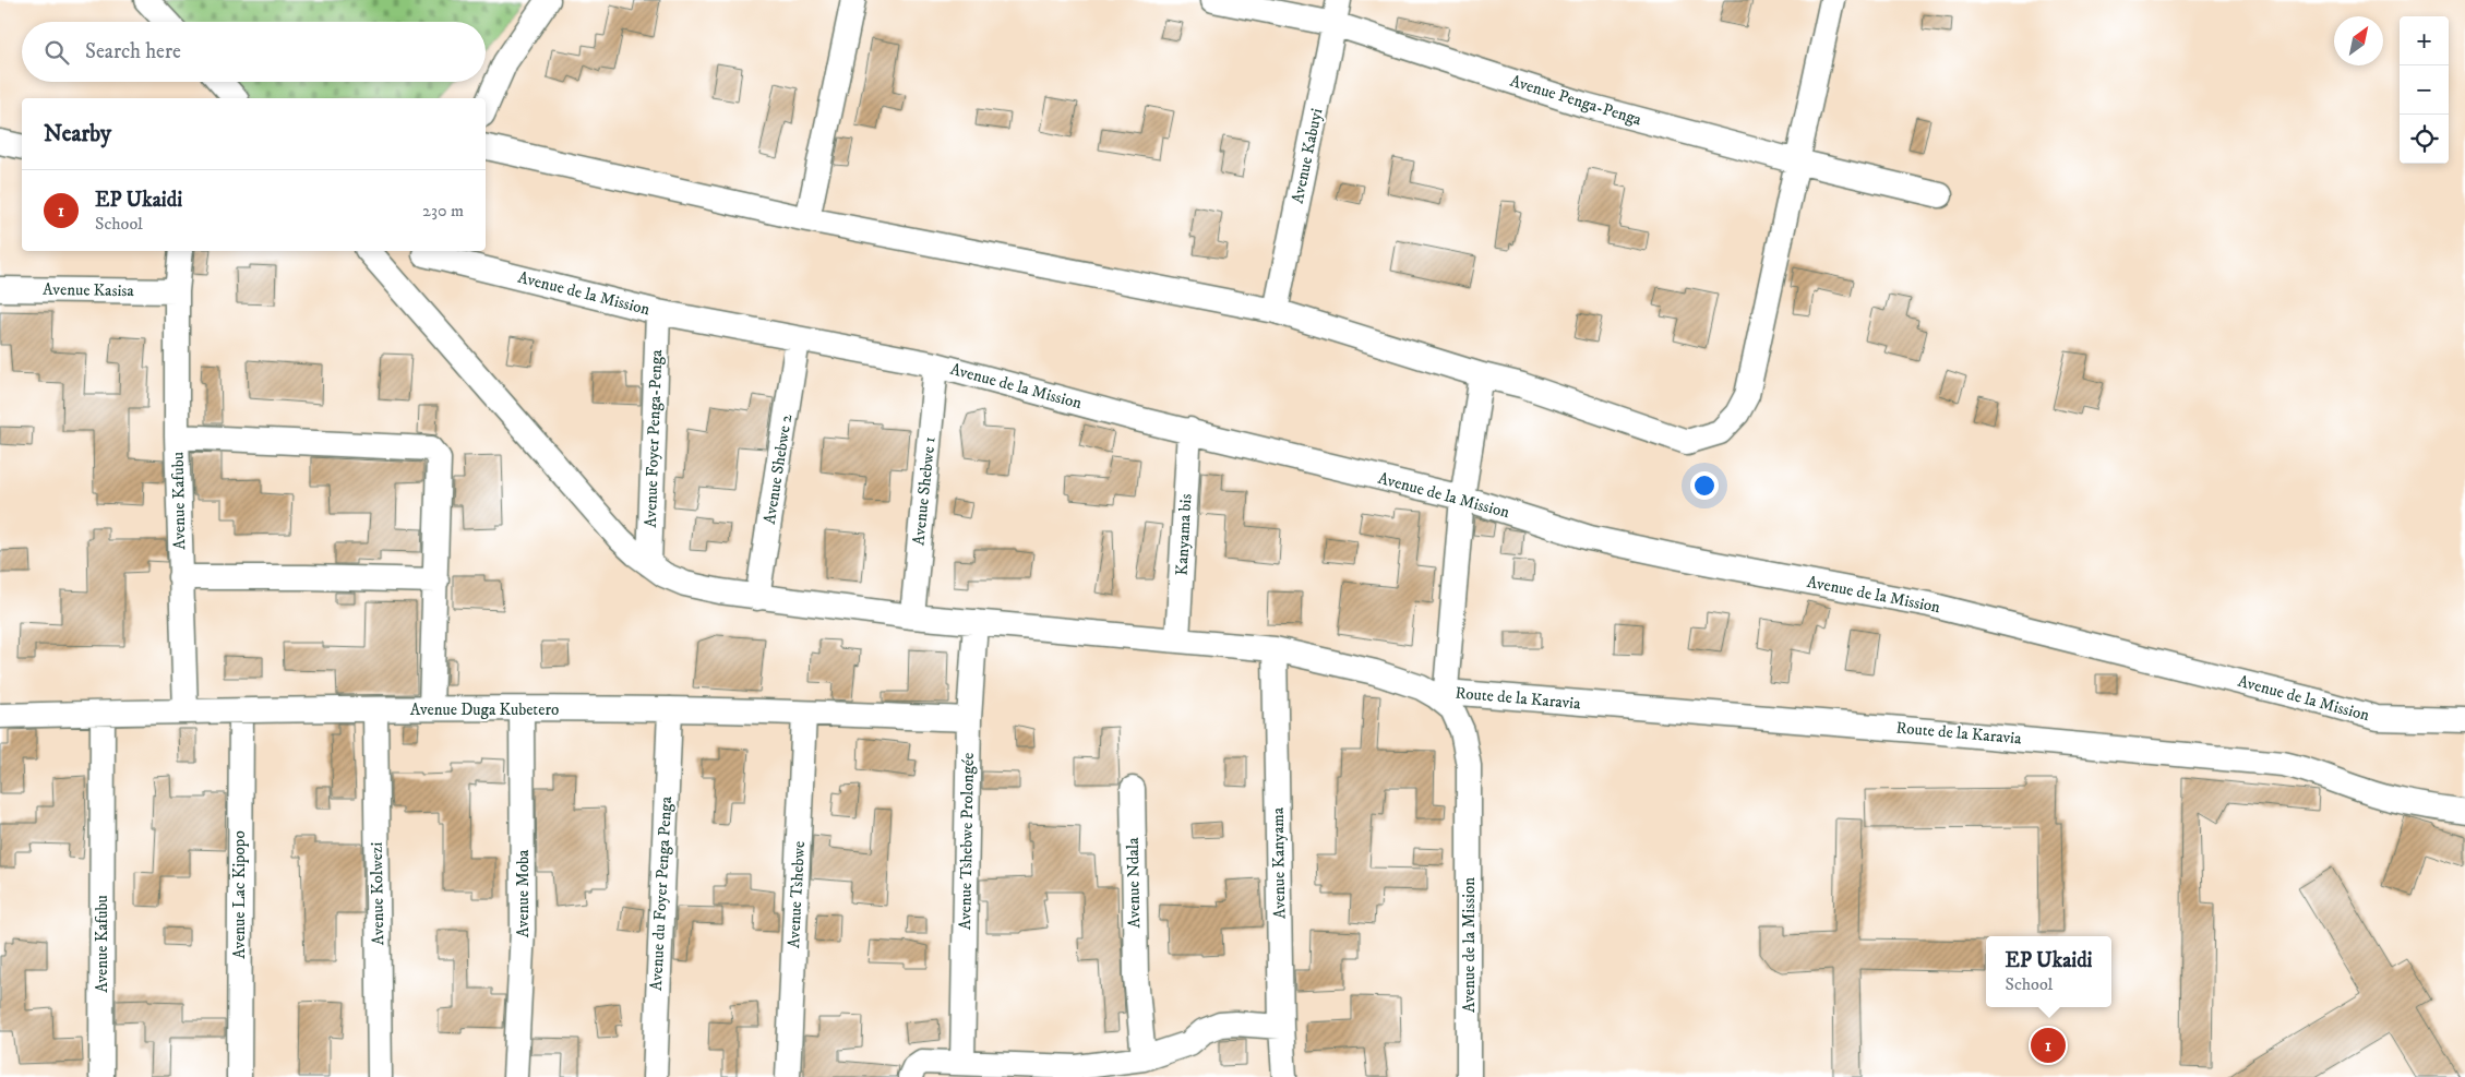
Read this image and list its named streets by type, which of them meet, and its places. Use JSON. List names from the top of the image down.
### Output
{
  "streets": {
    "street": [
      "Avenue Penga-Penga",
      "Avenue Kabuyi",
      "Avenue Kasisa",
      "Avenue de la Mission",
      "Avenue Foyer Penga-Penga",
      "Avenue Shebwe 2",
      "Avenue Shebwe 1",
      "Avenue Kafubu",
      "Kanyama bis",
      "Route de la Karavia",
      "Avenue Duga Kubetero",
      "Avenue Tshebwe Prolongée",
      "Avenue Kanyama",
      "Avenue Ndala",
      "Avenue Kolwezi",
      "Avenue Moba",
      "Avenue du Foyer Penga Penga",
      "Avenue Lac Kipopo",
      "Avenue Tshebwe"
    ]
  },
  "crossings": [
    ["Avenue Penga-Penga", "Avenue Kabuyi"],
    ["Avenue Kasisa", "Avenue Kafubu"],
    ["Avenue de la Mission", "Avenue Foyer Penga-Penga"],
    ["Avenue de la Mission", "Avenue Shebwe 2"],
    ["Avenue de la Mission", "Avenue Shebwe 1"],
    ["Avenue de la Mission", "Kanyama bis"],
    ["Avenue de la Mission", "Route de la Karavia"],
    ["Avenue de la Mission", "Avenue Tshebwe Prolongée"],
    ["Avenue de la Mission", "Avenue Kanyama"],
    ["Avenue Kafubu", "Avenue Duga Kubetero"],
    ["Avenue Duga Kubetero", "Avenue Tshebwe Prolongée"],
    ["Avenue Duga Kubetero", "Avenue Kolwezi"],
    ["Avenue Duga Kubetero", "Avenue Moba"],
    ["Avenue Duga Kubetero", "Avenue du Foyer Penga Penga"],
    ["Avenue Duga Kubetero", "Avenue Lac Kipopo"],
    ["Avenue Duga Kubetero", "Avenue Tshebwe"]
  ],
  "north": "top right",
  "page": {
    "map_buttons": ["+", "−"],
    "search": "Search here",
    "heading": "Nearby",
    "list": [
      {
        "mark": "1",
        "name": "EP Ukaidi",
        "note": "School",
        "value": "230 m"
      }
    ],
    "popup": ["EP Ukaidi", "School"],
    "pins": "1"
  }
}
